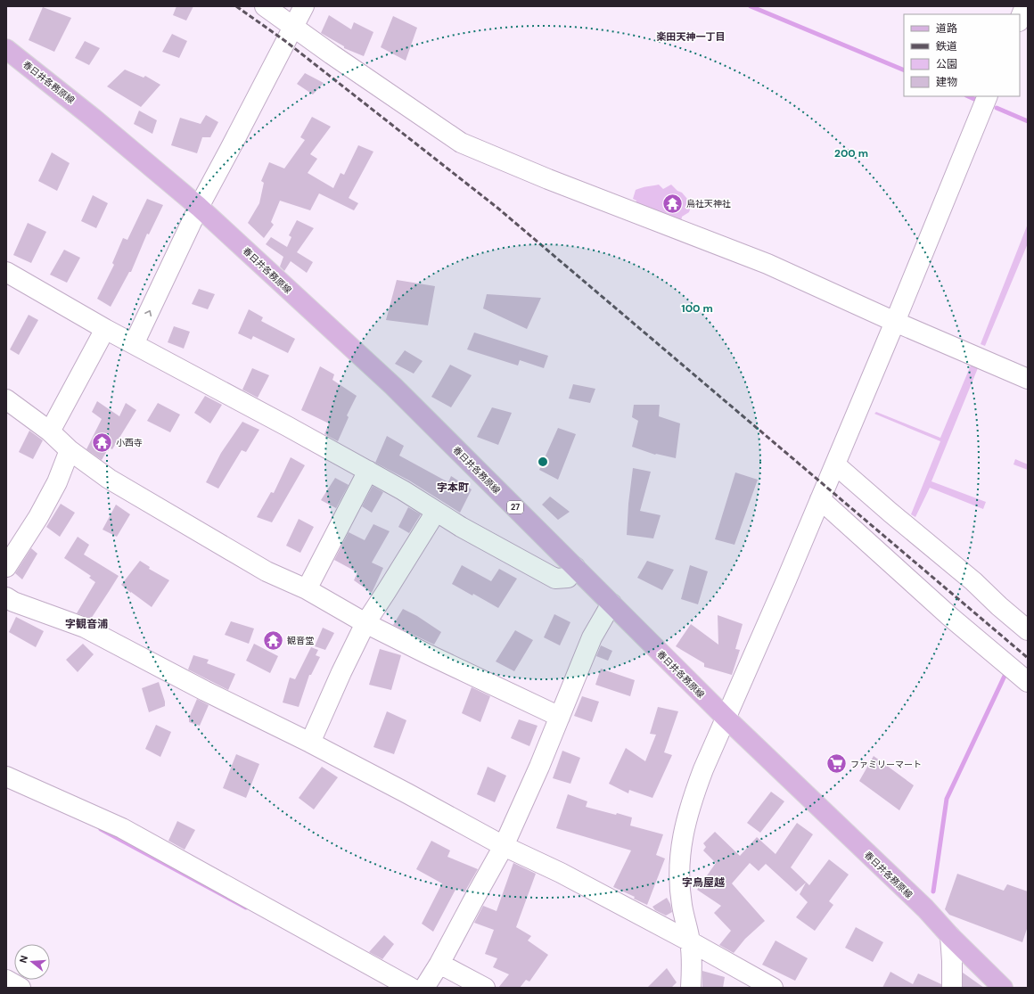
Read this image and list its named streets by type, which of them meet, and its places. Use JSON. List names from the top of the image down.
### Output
{
  "streets": {
    "main road": ["春日井各務原線", "27"]
  },
  "districts": [
    "楽田天神一丁目",
    "字本町",
    "字観音浦",
    "字鳥屋越"
  ],
  "places": {
    "temple": ["烏社天神社", "小西寺", "観音堂"],
    "supermarket": ["ファミリーマート"]
  },
  "legend": [
    "道路",
    "鉄道",
    "公園",
    "建物"
  ],
  "north": "left",
  "rings": ["200 m", "100 m"]
}
